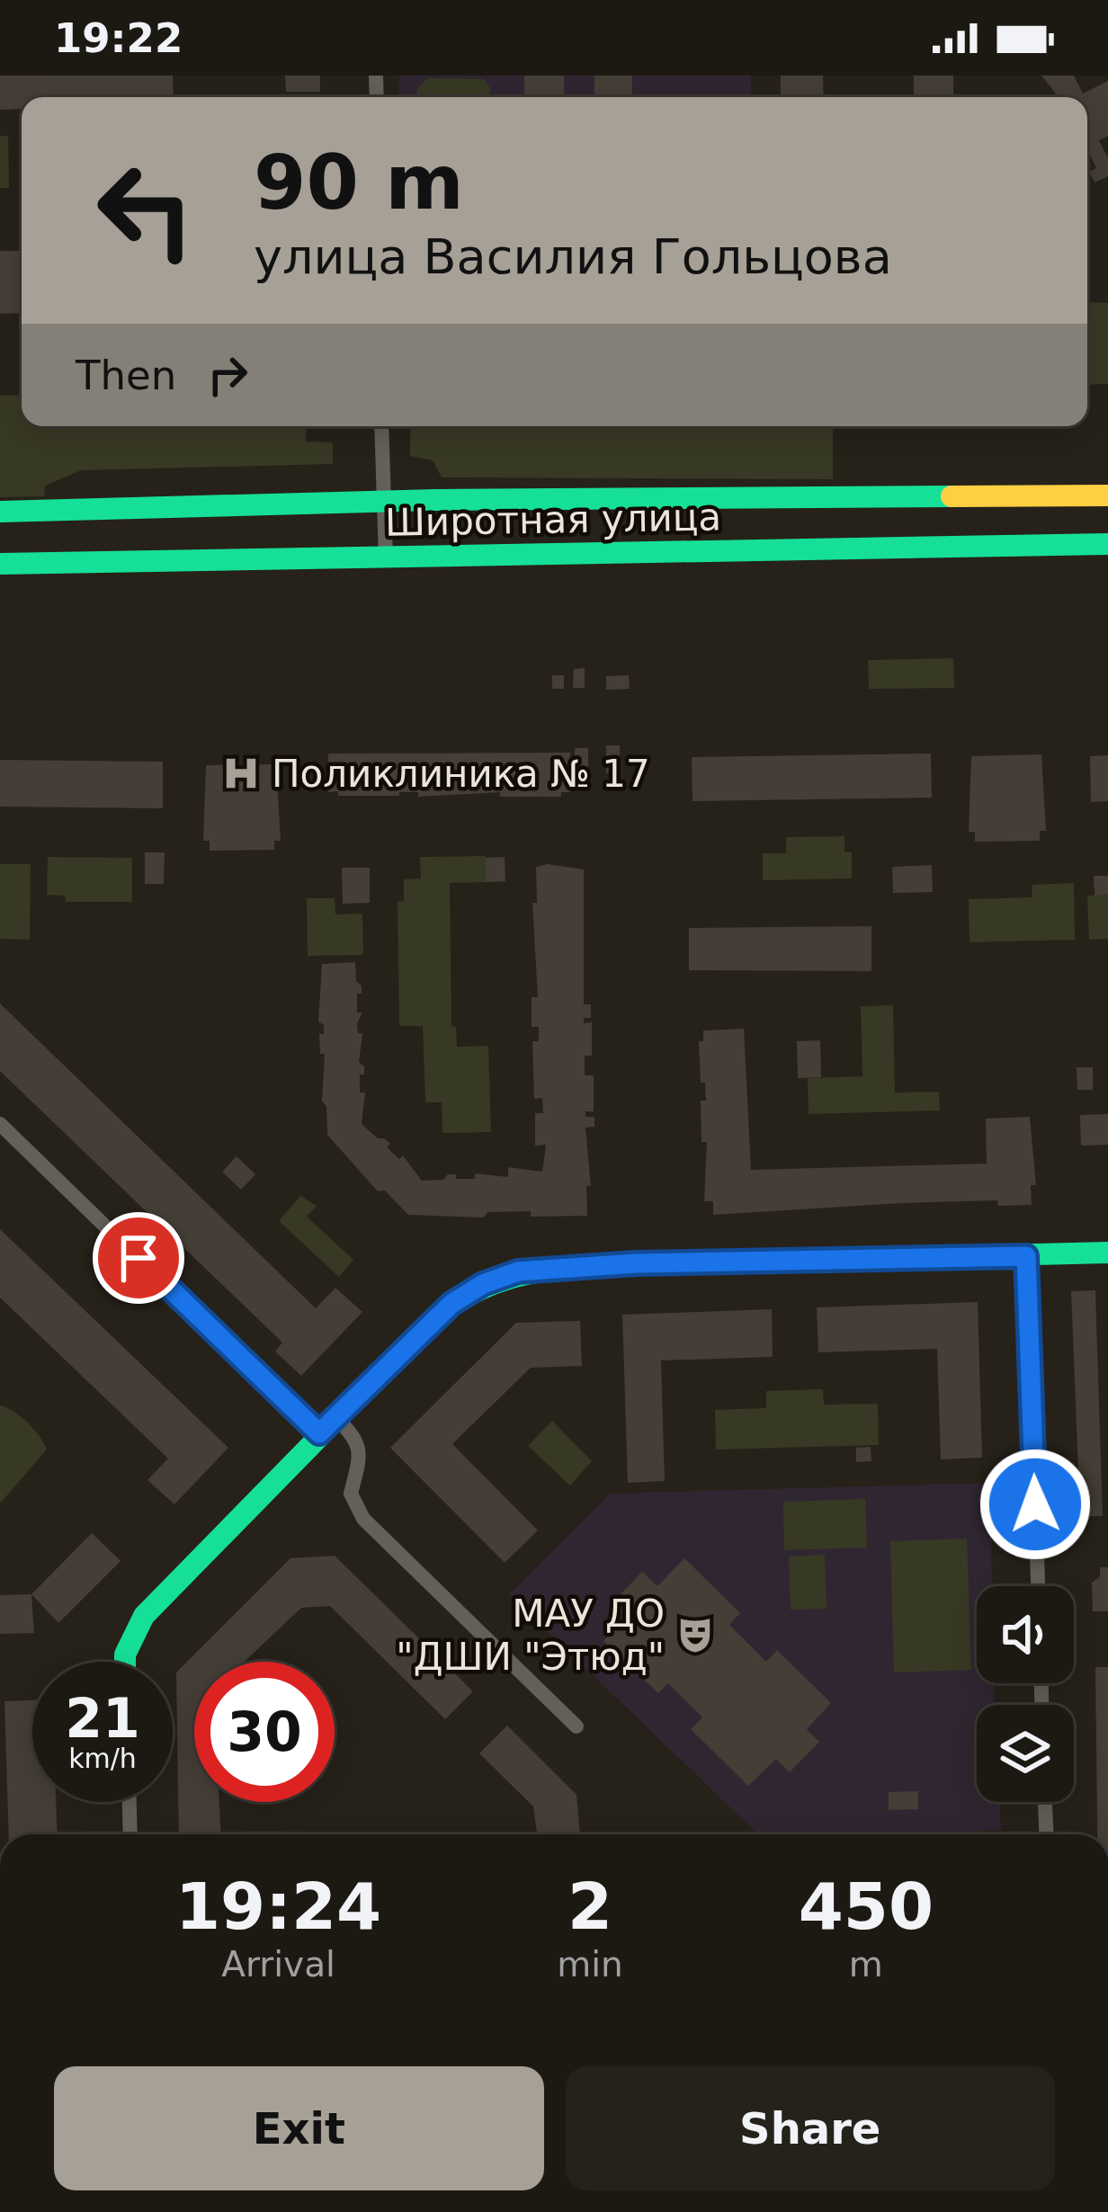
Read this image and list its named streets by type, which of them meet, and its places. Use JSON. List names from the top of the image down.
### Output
{
  "streets": {
    "main road": ["Широтная улица"]
  },
  "places": {
    "hospital": ["Поликлиника № 17"],
    "theatre": ["МАУ ДО \"ДШИ \"Этюд\""]
  },
  "page": {
    "status": "19:22",
    "turn": ["90 m", "улица Василия Гольцова"],
    "then": "Then",
    "speed": "21 km/h",
    "limit": "30",
    "eta": [
      "19:24",
      "Arrival",
      "2",
      "min",
      "450",
      "m"
    ],
    "buttons": ["Exit", "Share"]
  }
}
